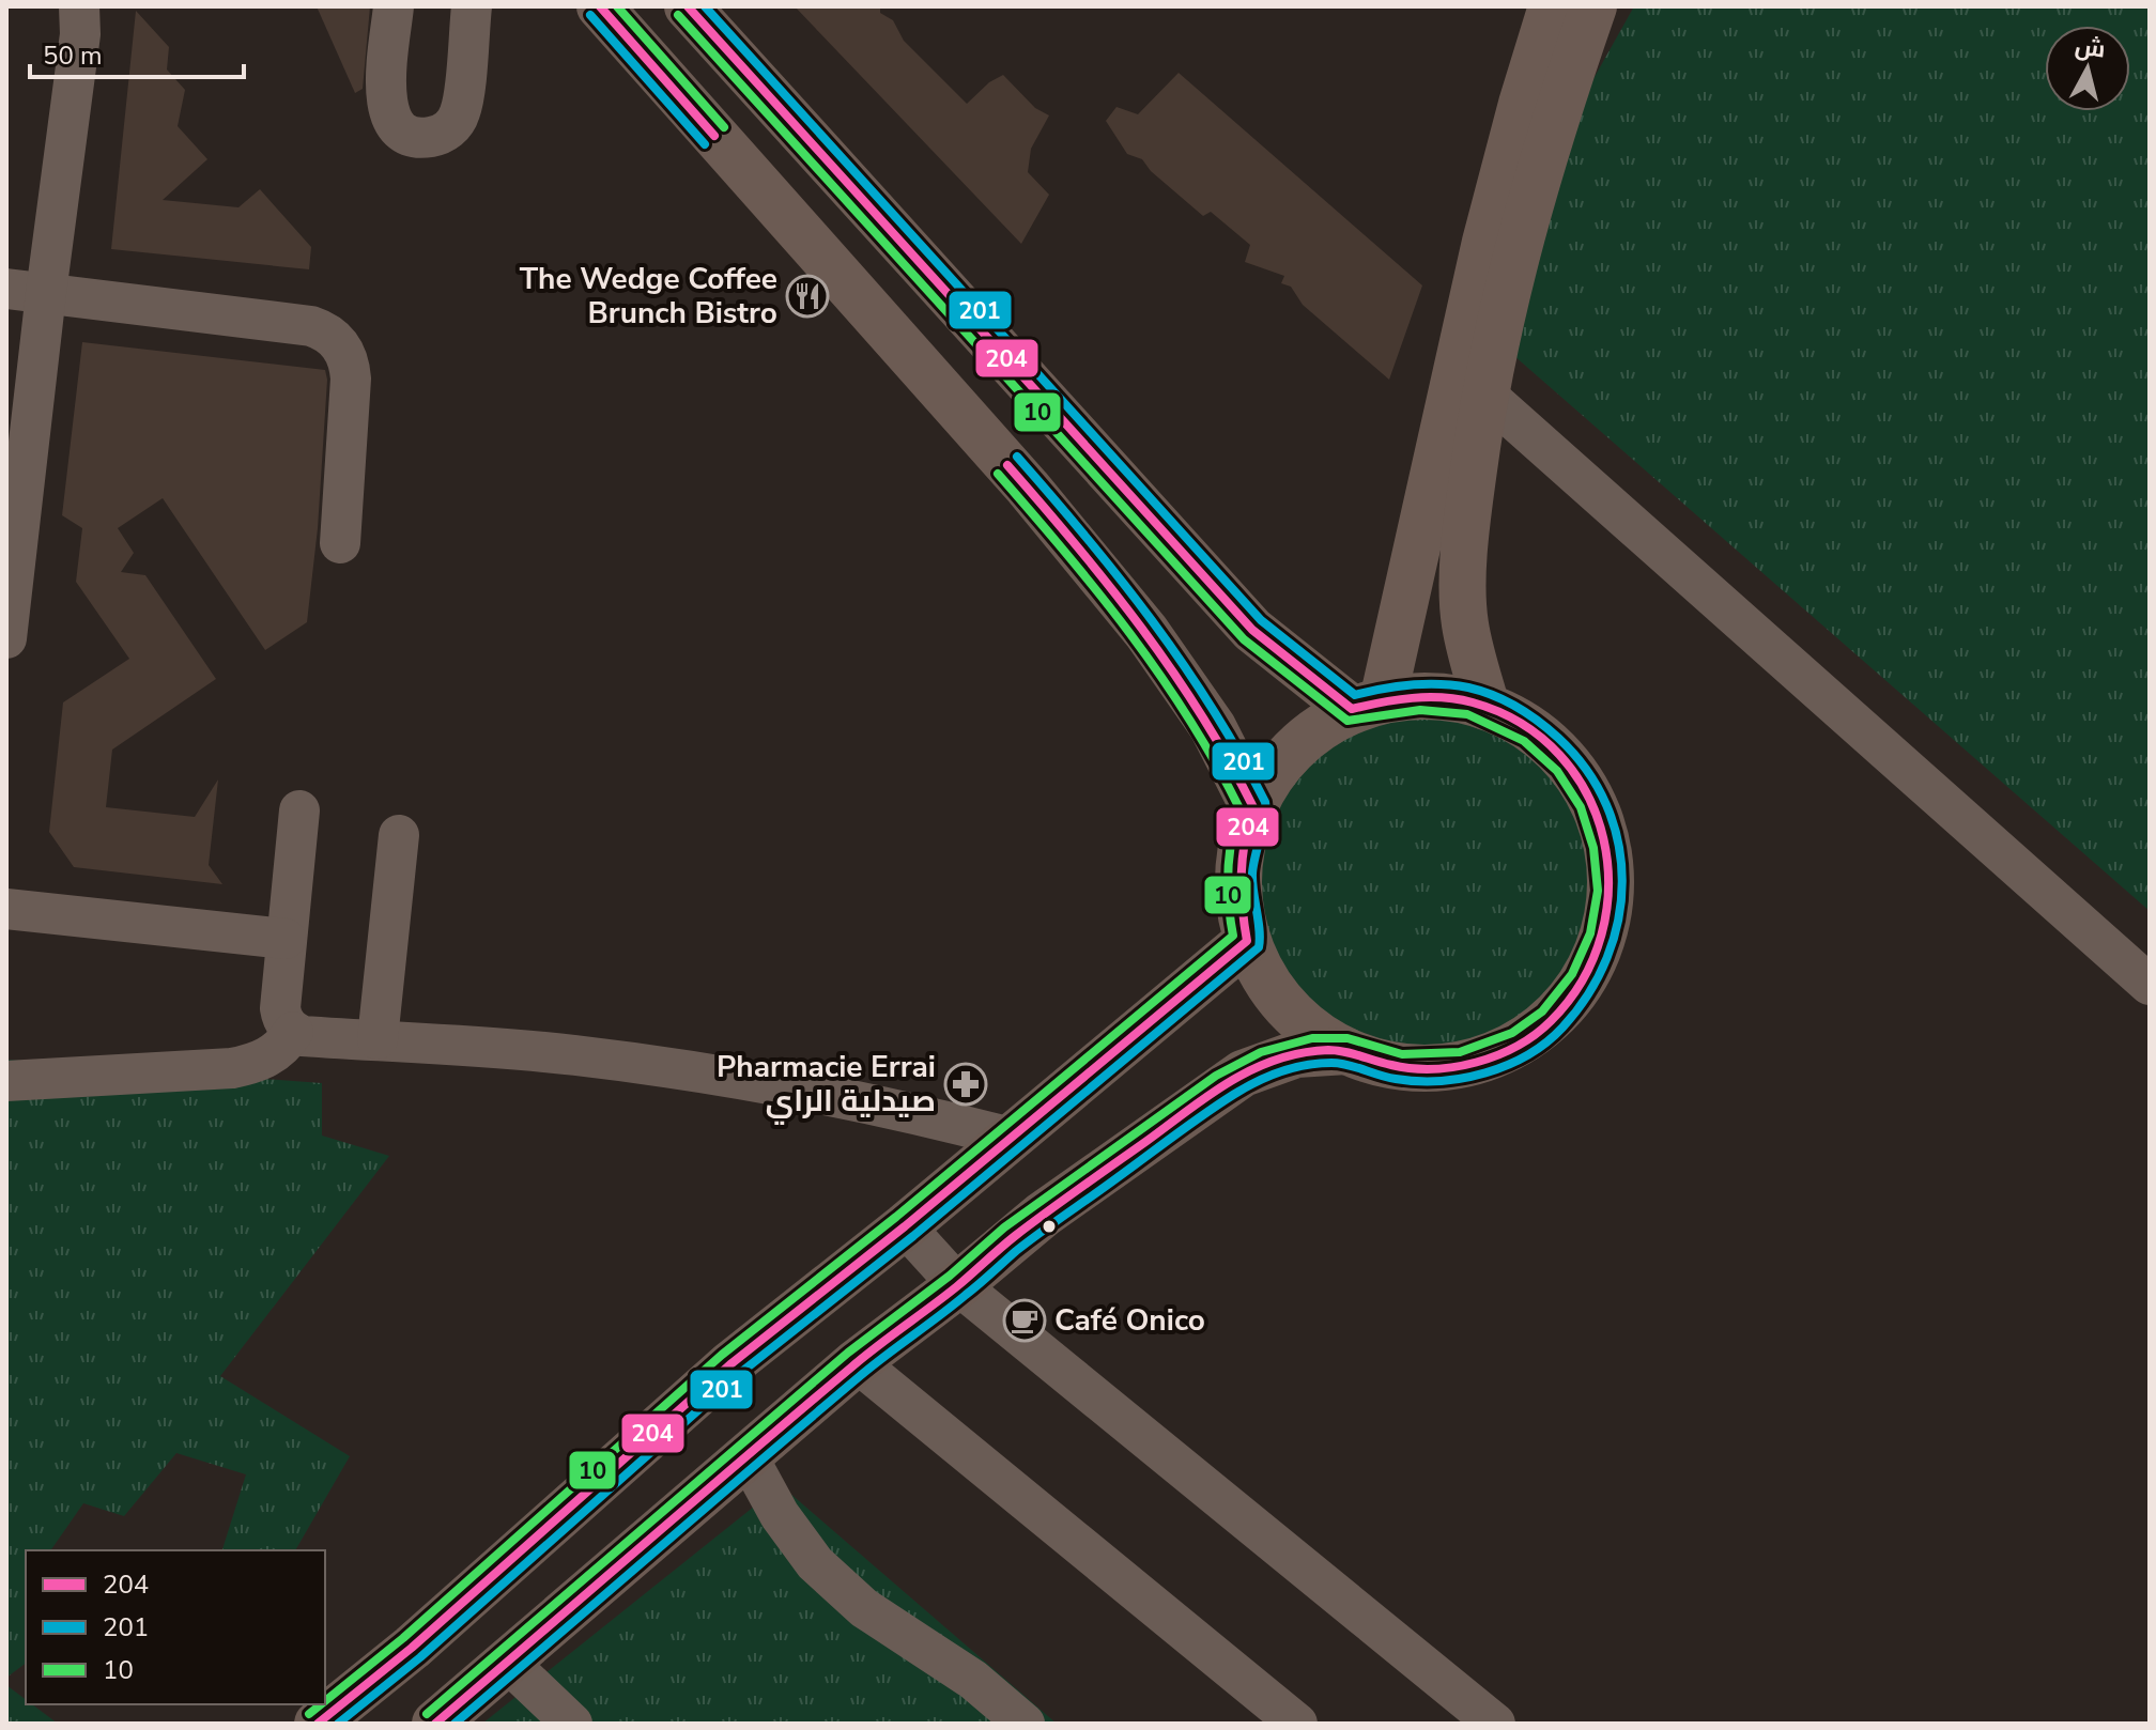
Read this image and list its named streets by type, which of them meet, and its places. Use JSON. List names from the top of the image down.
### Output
{
  "places": {
    "restaurant": ["The Wedge Coffee Brunch Bistro"],
    "pharmacy": ["Pharmacie Errai صيدلية الراي"],
    "cafe": ["Café Onico"]
  },
  "lines": ["transit line 204", "transit line 201", "transit line 10"],
  "legend": ["204", "201", "10"],
  "scale_bar": "50 m",
  "north": "top"
}
